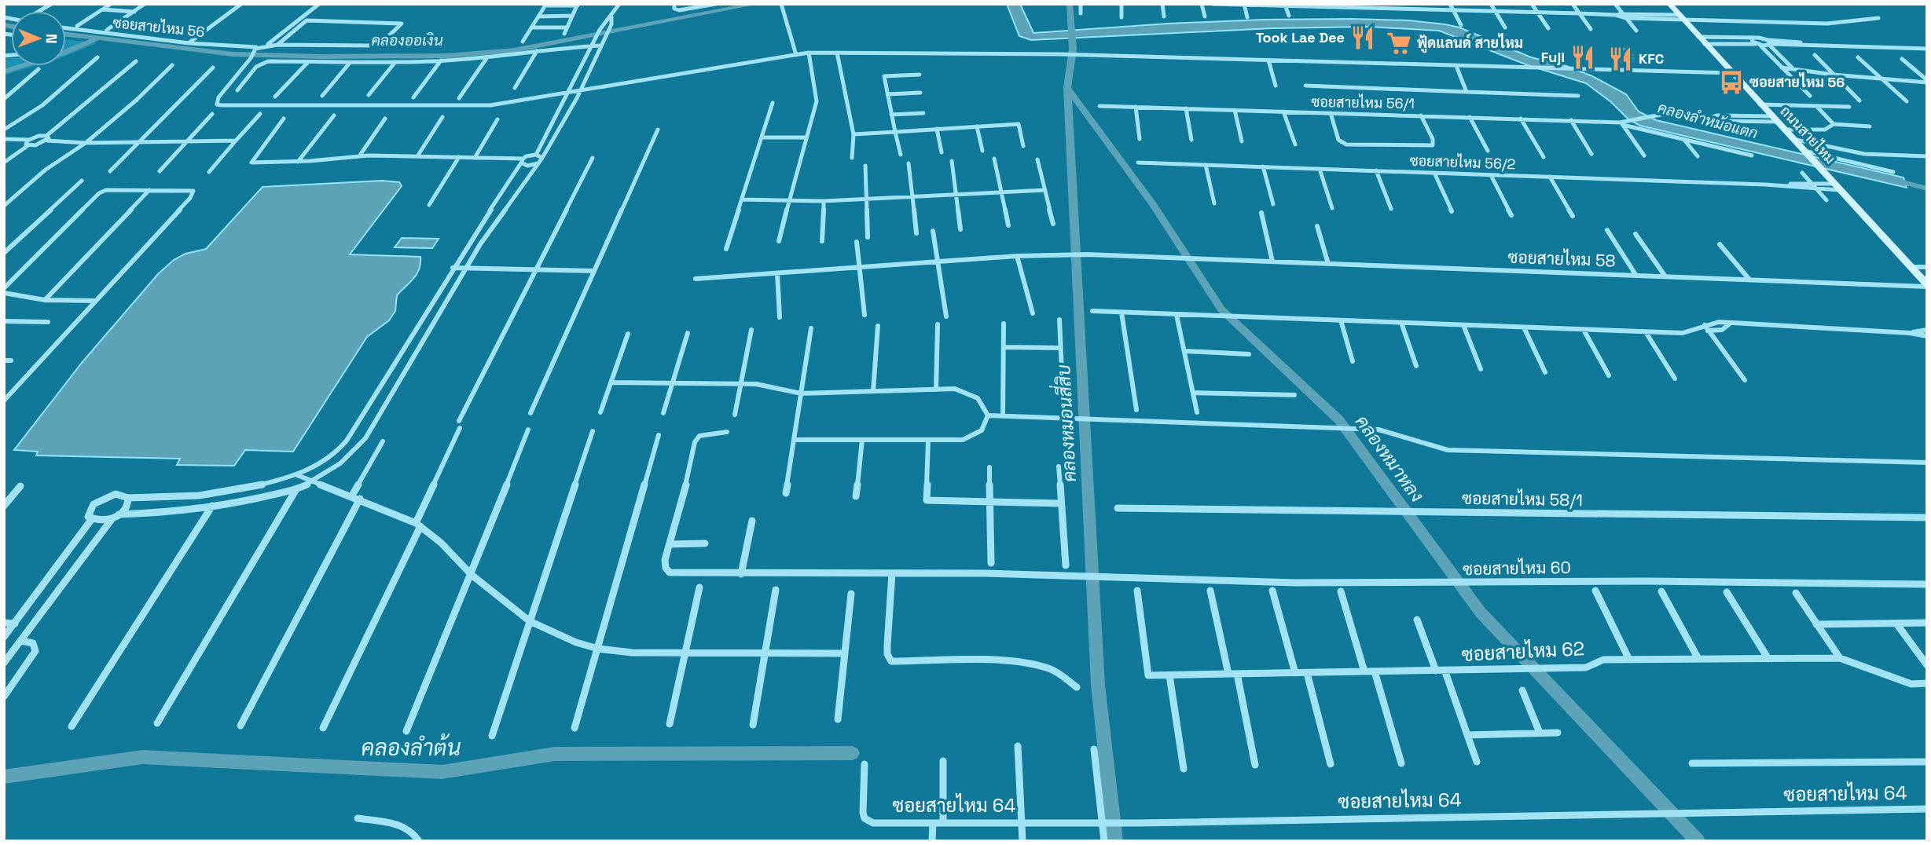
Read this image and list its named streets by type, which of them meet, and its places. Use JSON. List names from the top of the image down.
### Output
{
  "streets": {
    "main road": ["ถนนสายไหม"],
    "street": [
      "ซอยสายไหม 56",
      "ซอยสายไหม 56/1",
      "ซอยสายไหม 56/2",
      "ซอยสายไหม 58",
      "ซอยสายไหม 58/1",
      "ซอยสายไหม 60",
      "ซอยสายไหม 62",
      "ซอยสายไหม 64"
    ]
  },
  "crossings": [
    ["ถนนสายไหม", "ซอยสายไหม 56/2"],
    ["ถนนสายไหม", "ซอยสายไหม 58"]
  ],
  "water": [
    "คลองออเงิน",
    "คลองลำหม้อแตก",
    "คลองหมอนสี่สิบ",
    "คลองหมาหลง",
    "คลองลำต้น"
  ],
  "places": {
    "restaurant": ["Took Lae Dee", "Fuji", "KFC"],
    "supermarket": ["ฟู้ดแลนด์ สายไหม"],
    "bus stop": ["ซอยสายไหม 56"]
  },
  "north": "right"
}
